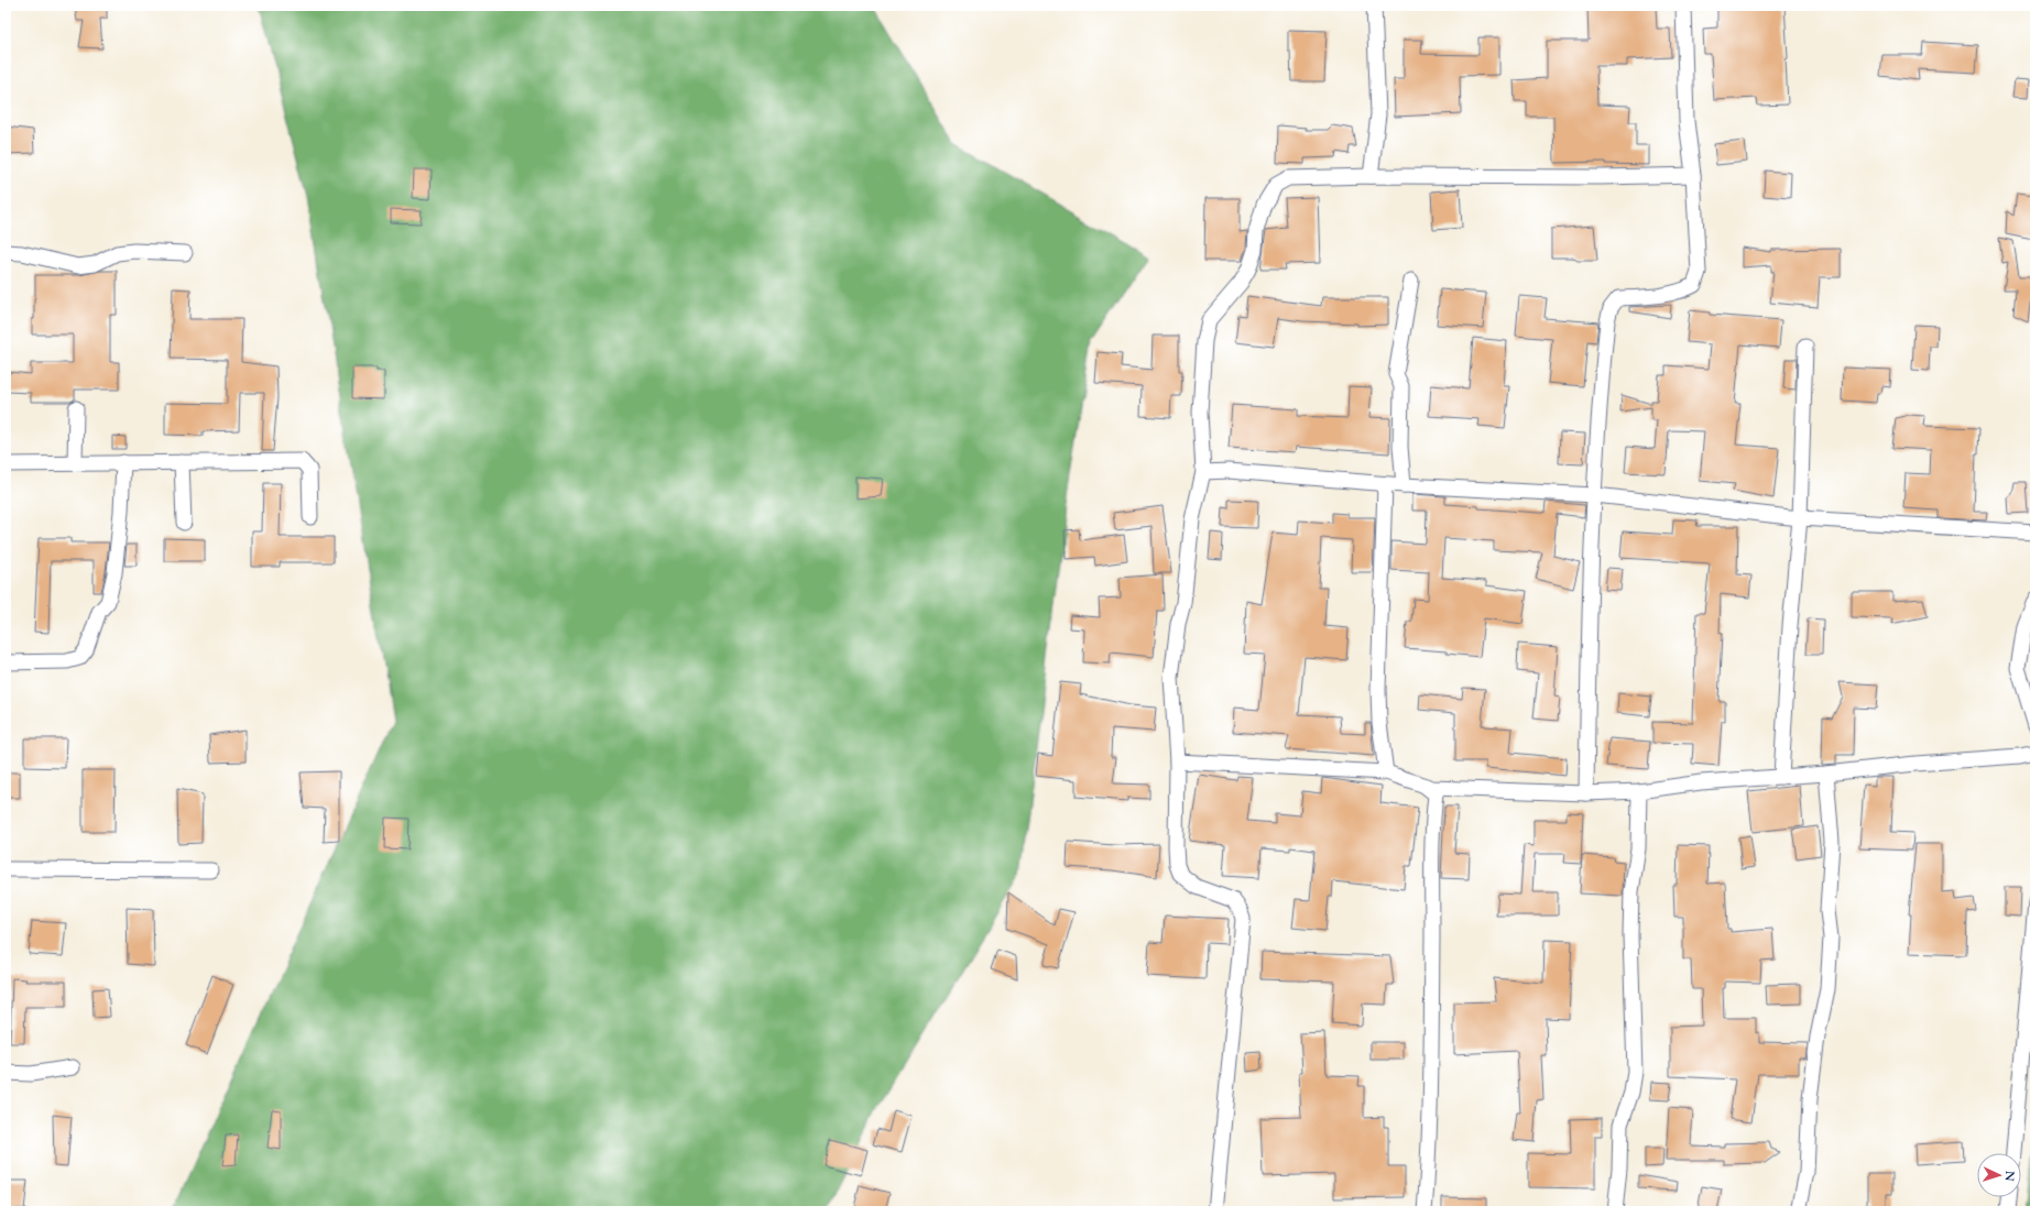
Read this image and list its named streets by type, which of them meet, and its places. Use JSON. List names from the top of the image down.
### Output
{
  "north": "right"
}
